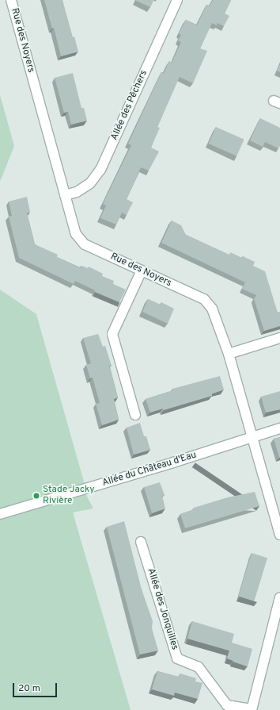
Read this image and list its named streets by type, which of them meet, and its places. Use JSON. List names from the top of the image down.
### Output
{
  "streets": {
    "street": [
      "Rue des Noyers",
      "Allée des Pêchers",
      "Allée du Château d'Eau",
      "Allée des Jonquilles"
    ]
  },
  "crossings": [
    ["Rue des Noyers", "Allée des Pêchers"],
    ["Rue des Noyers", "Allée du Château d'Eau"]
  ],
  "places": ["Stade Jacky Rivière"],
  "scale_bar": "20 m"
}
